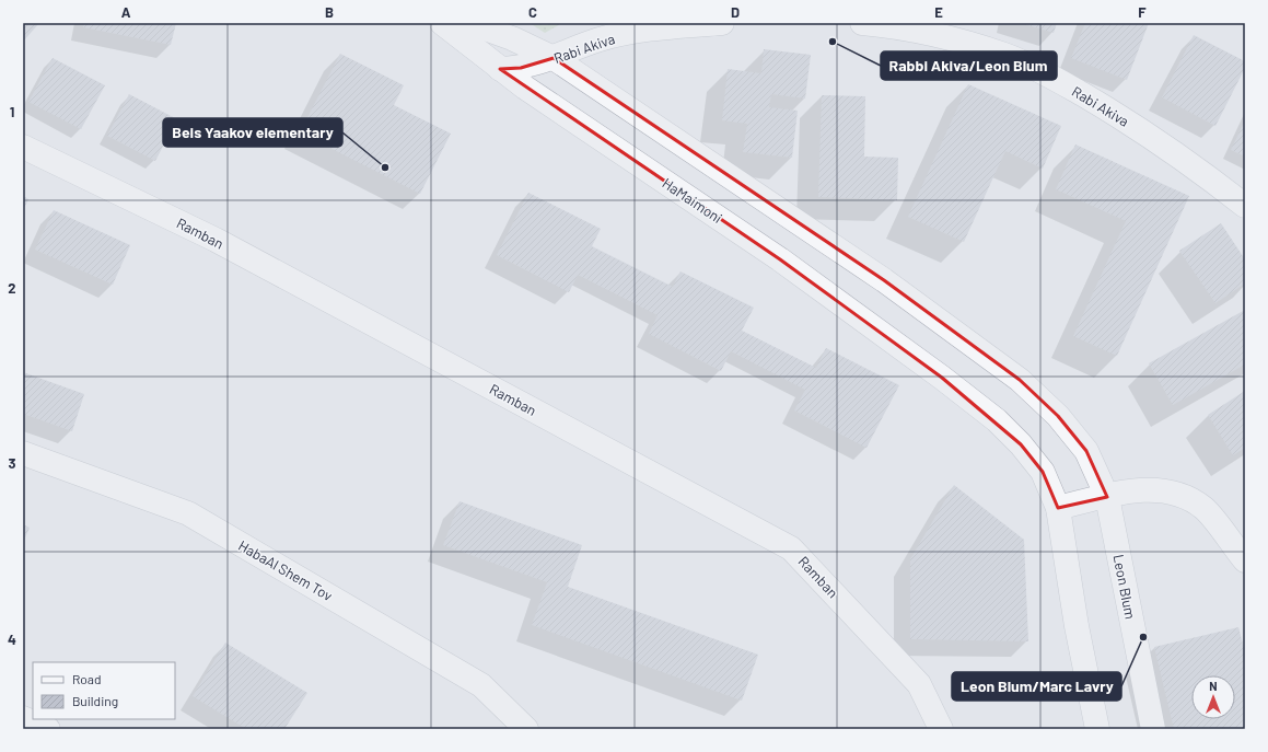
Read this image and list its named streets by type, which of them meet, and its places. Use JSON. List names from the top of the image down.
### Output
{
  "streets": {
    "street": [
      "Rabi Akiva",
      "HaMaimoni",
      "Ramban",
      "HabaAl Shem Tov",
      "Leon Blum"
    ]
  },
  "crossings": [
    ["Rabi Akiva", "HaMaimoni"],
    ["Rabi Akiva", "Leon Blum"]
  ],
  "places": ["Rabbi Akiva/Leon Blum", "Beis Yaakov elementary", "Leon Blum/Marc Lavry"],
  "legend": ["Road", "Building"],
  "north": "top",
  "grid": {
    "columns": [
      "A",
      "B",
      "C",
      "D",
      "E",
      "F"
    ],
    "rows": [
      "1",
      "2",
      "3",
      "4"
    ]
  }
}
